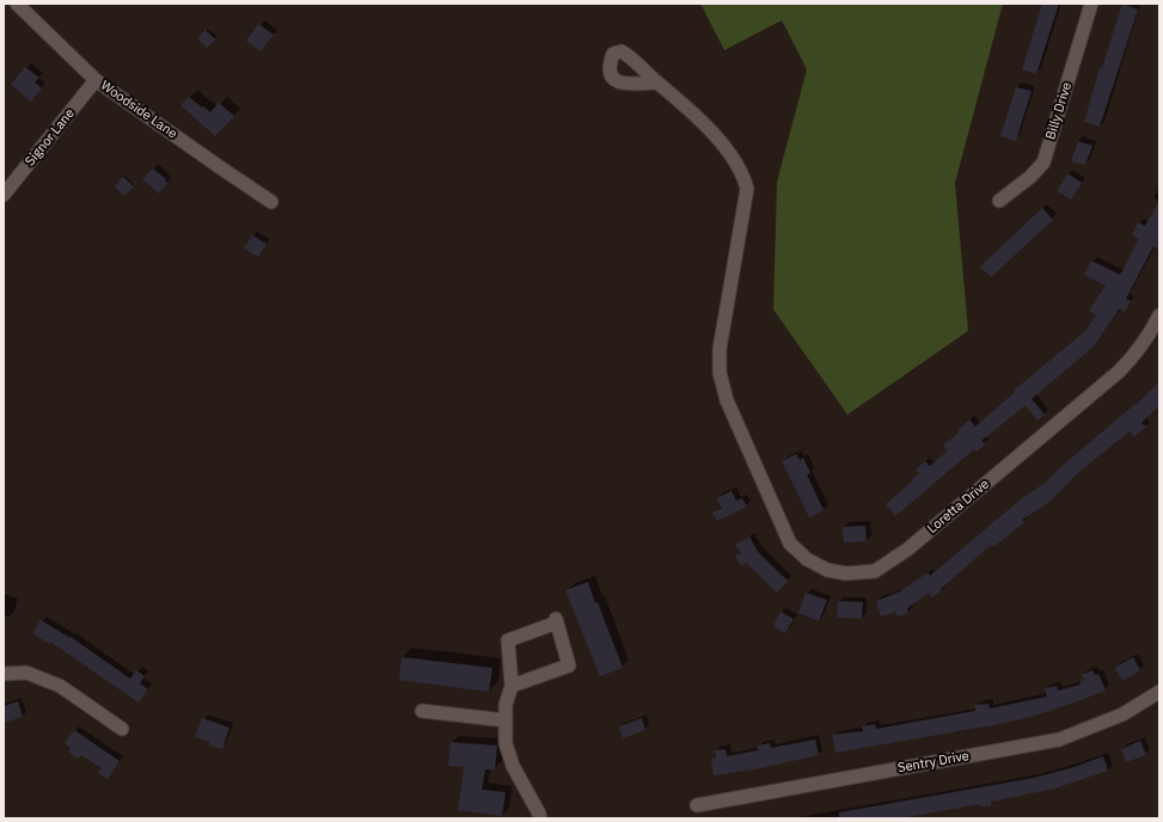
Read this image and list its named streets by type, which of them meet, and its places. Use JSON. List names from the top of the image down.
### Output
{
  "streets": {
    "street": [
      "Woodside Lane",
      "Billy Drive",
      "Signor Lane",
      "Loretta Drive",
      "Sentry Drive"
    ]
  },
  "crossings": [
    ["Woodside Lane", "Signor Lane"]
  ]
}
